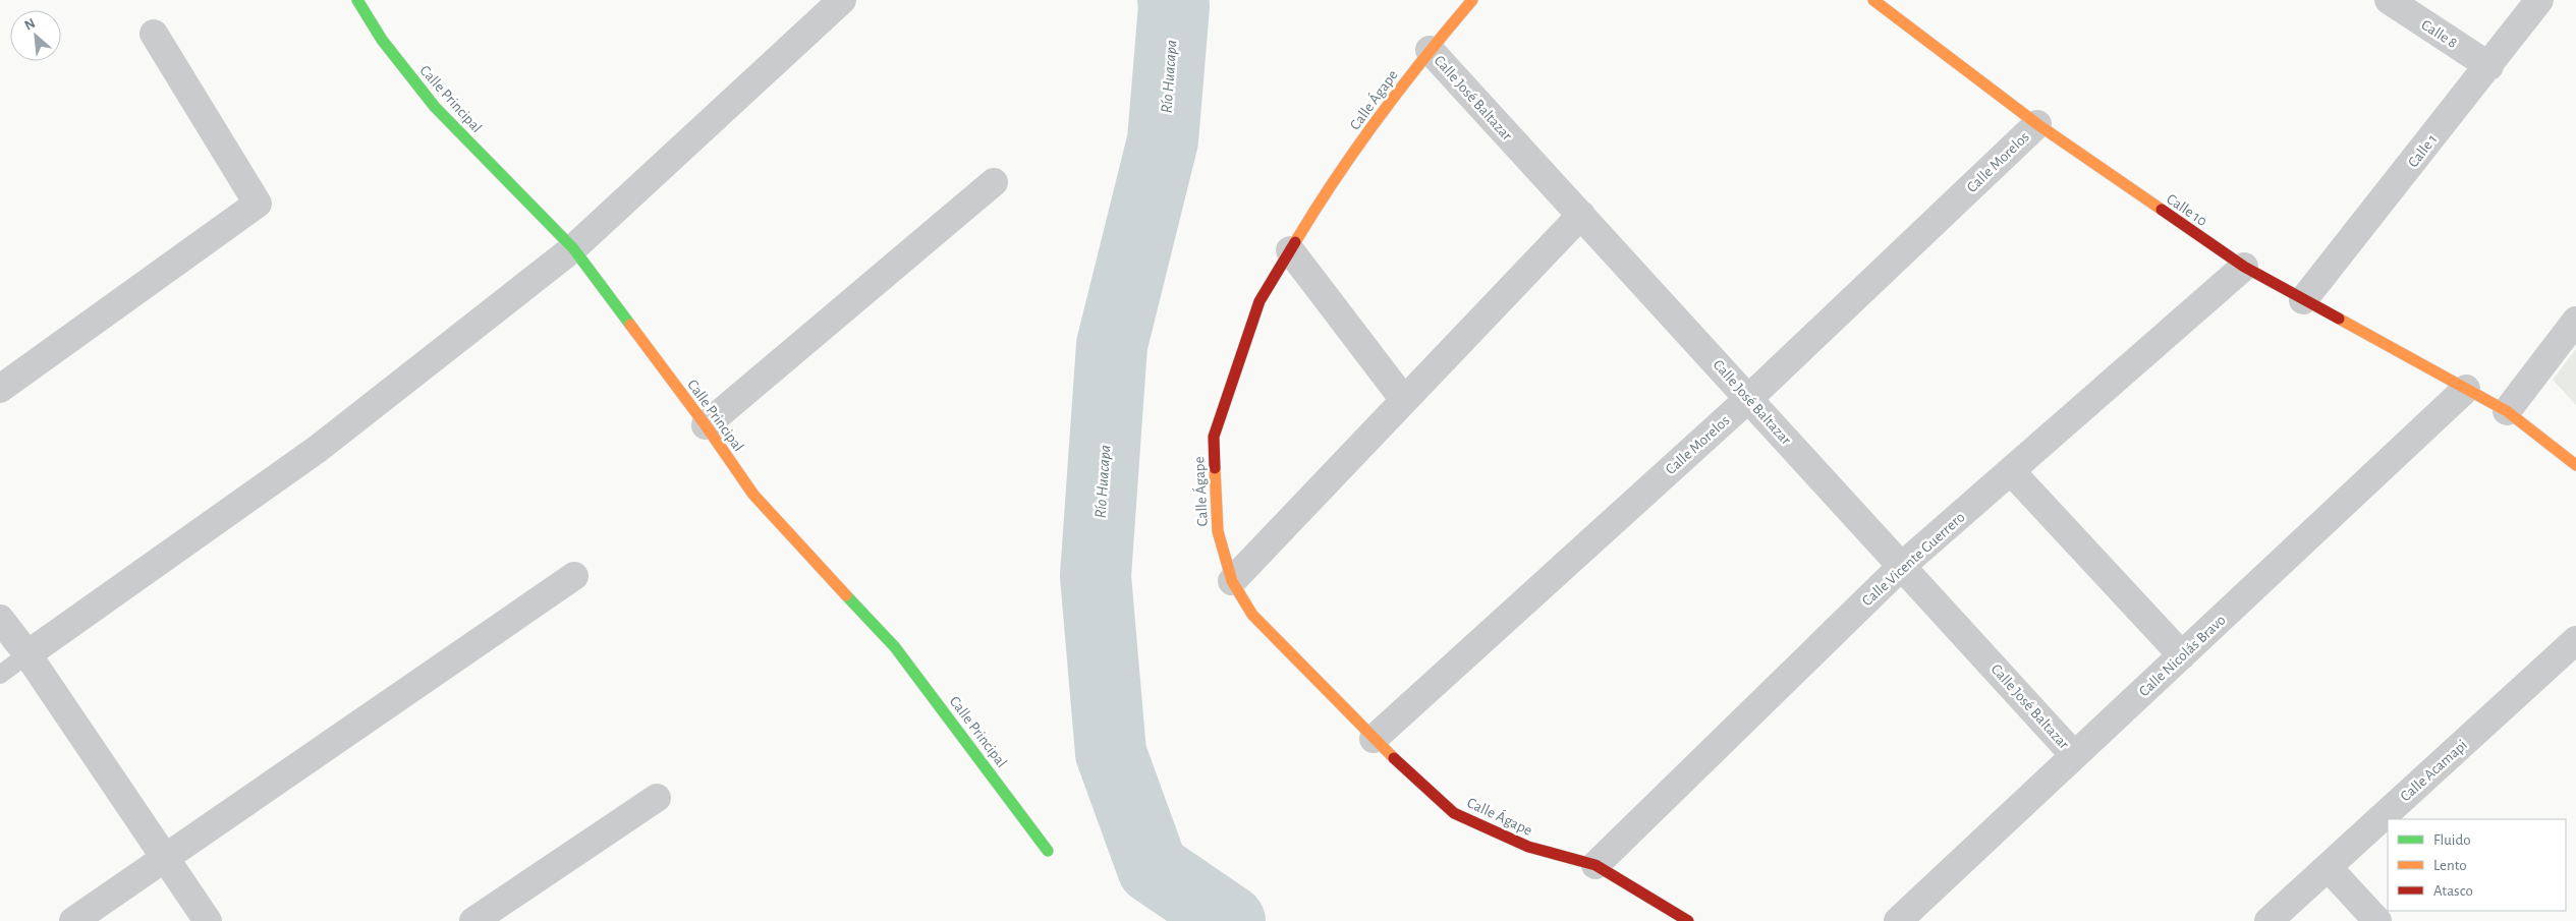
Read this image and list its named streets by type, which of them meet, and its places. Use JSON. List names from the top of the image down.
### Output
{
  "streets": {
    "street": [
      "Calle 8",
      "Calle José Baltazar",
      "Calle Principal",
      "Calle Ágape",
      "Calle 1",
      "Calle Morelos",
      "Calle 10",
      "Calle Vicente Guerrero",
      "Calle Nicolás Bravo",
      "Calle Acamapi"
    ]
  },
  "crossings": [
    ["Calle 8", "Calle 1"],
    ["Calle José Baltazar", "Calle Ágape"],
    ["Calle José Baltazar", "Calle Morelos"],
    ["Calle José Baltazar", "Calle Vicente Guerrero"],
    ["Calle José Baltazar", "Calle Nicolás Bravo"],
    ["Calle Ágape", "Calle Morelos"],
    ["Calle Ágape", "Calle Vicente Guerrero"],
    ["Calle 1", "Calle 10"],
    ["Calle Morelos", "Calle 10"],
    ["Calle 10", "Calle Vicente Guerrero"],
    ["Calle 10", "Calle Nicolás Bravo"]
  ],
  "water": ["Río Huacapa"],
  "legend": ["Fluido", "Lento", "Atasco"],
  "north": "top left"
}
